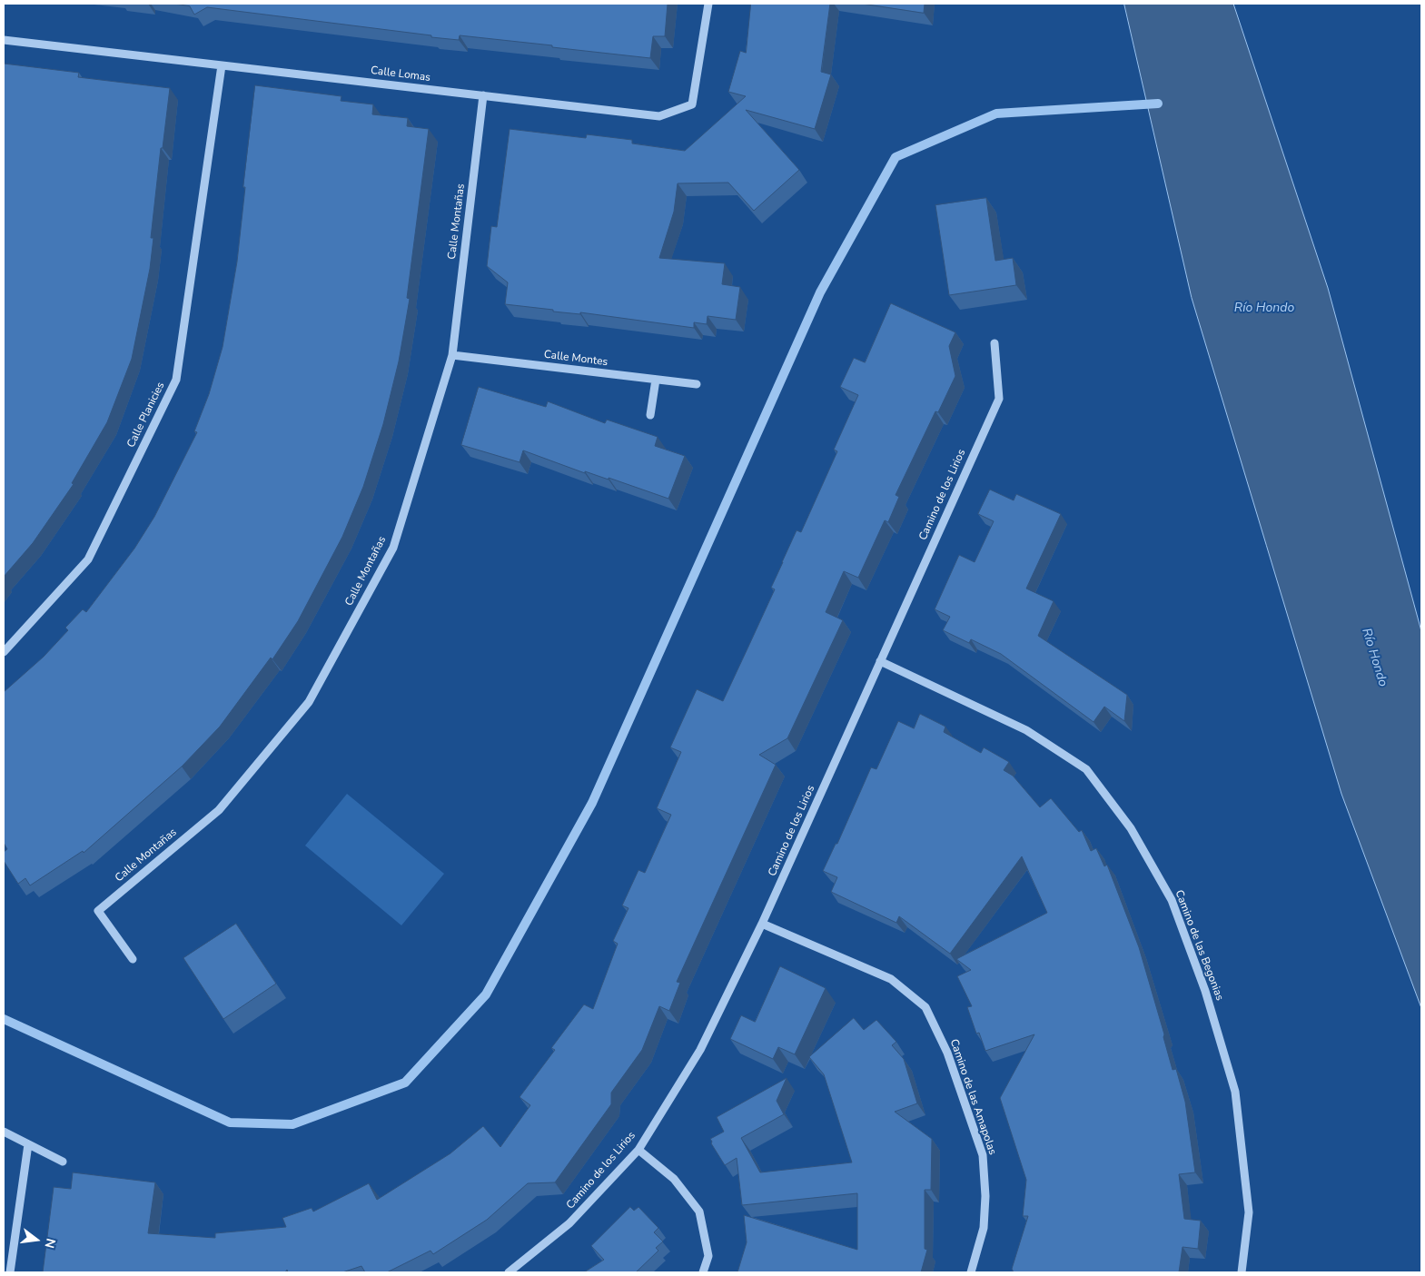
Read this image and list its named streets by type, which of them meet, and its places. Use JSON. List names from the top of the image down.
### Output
{
  "streets": {
    "street": [
      "Calle Lomas",
      "Calle Montañas",
      "Calle Montes",
      "Calle Planicies",
      "Camino de los Lirios",
      "Camino de las Begonias",
      "Camino de las Amapolas"
    ]
  },
  "crossings": [
    ["Calle Lomas", "Calle Montañas"],
    ["Calle Lomas", "Calle Planicies"],
    ["Calle Montañas", "Calle Montes"],
    ["Camino de los Lirios", "Camino de las Begonias"],
    ["Camino de los Lirios", "Camino de las Amapolas"]
  ],
  "water": ["Río Hondo"],
  "north": "right"
}
